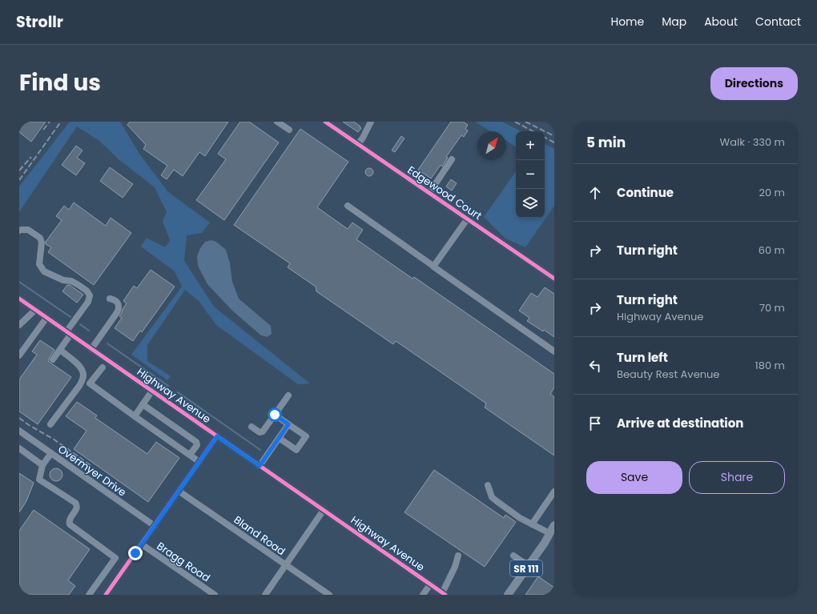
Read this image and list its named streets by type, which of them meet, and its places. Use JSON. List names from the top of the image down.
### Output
{
  "streets": {
    "main road": ["SR 111"],
    "street": [
      "Edgewood Court",
      "Highway Avenue",
      "Overmyer Drive",
      "Bland Road",
      "Bragg Road"
    ]
  },
  "north": "top right",
  "page": {
    "header": "Strollr",
    "nav": [
      "Home",
      "Map",
      "About",
      "Contact"
    ],
    "title": "Find us",
    "buttons": [
      "Directions",
      ["Save", "Share"]
    ],
    "heading": ["5 min", "Walk · 330 m"],
    "map_buttons": ["+", "−"],
    "list": [
      ["Continue", "20 m"],
      ["Turn right", "60 m"],
      ["Turn right", "Highway Avenue", "70 m"],
      ["Turn left", "Beauty Rest Avenue", "180 m"],
      "Arrive at destination"
    ]
  }
}
